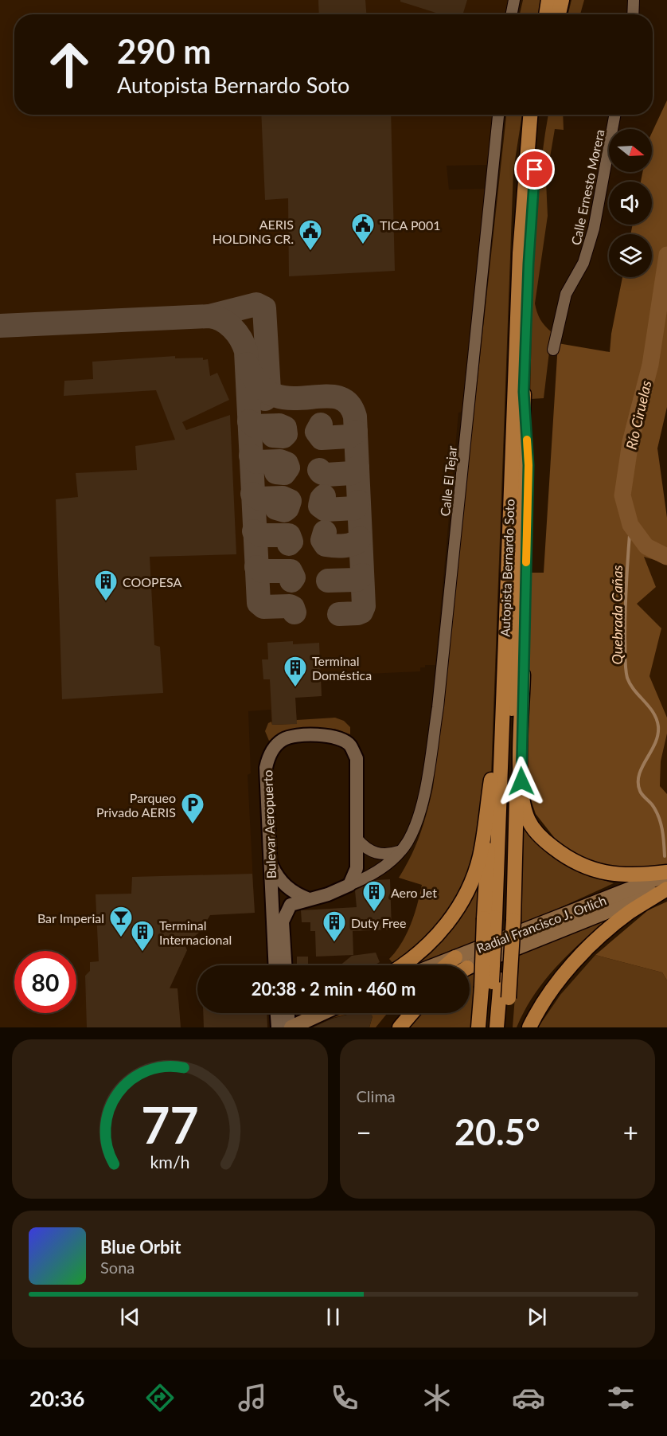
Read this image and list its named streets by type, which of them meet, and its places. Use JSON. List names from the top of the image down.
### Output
{
  "streets": {
    "highway": ["Autopista Bernardo Soto"],
    "main road": ["Radial Francisco J. Orlich"],
    "street": ["Calle Ernesto Morera", "Calle El Tejar", "Bulevar Aeropuerto"]
  },
  "crossings": [
    ["Calle El Tejar", "Bulevar Aeropuerto"]
  ],
  "water": ["Río Ciruelas", "Quebrada Cañas"],
  "places": {
    "public building": ["TICA P001", "AERIS HOLDING CR."],
    "building": [
      "COOPESA",
      "Terminal Doméstica",
      "Aero Jet",
      "Duty Free",
      "Terminal Internacional"
    ],
    "parking": ["Parqueo Privado AERIS"],
    "bar": ["Bar Imperial"]
  },
  "north": "right",
  "page": {
    "turn": ["290 m", "Autopista Bernardo Soto"],
    "limit": "80",
    "trip": "20:38 · 2 min · 460 m",
    "tile": "Clima",
    "heat": ["−", "20.5°", "+"],
    "song": ["Blue Orbit", "Sona"],
    "tabs": "20:36",
    "gauge": ["77", "km/h"]
  }
}
